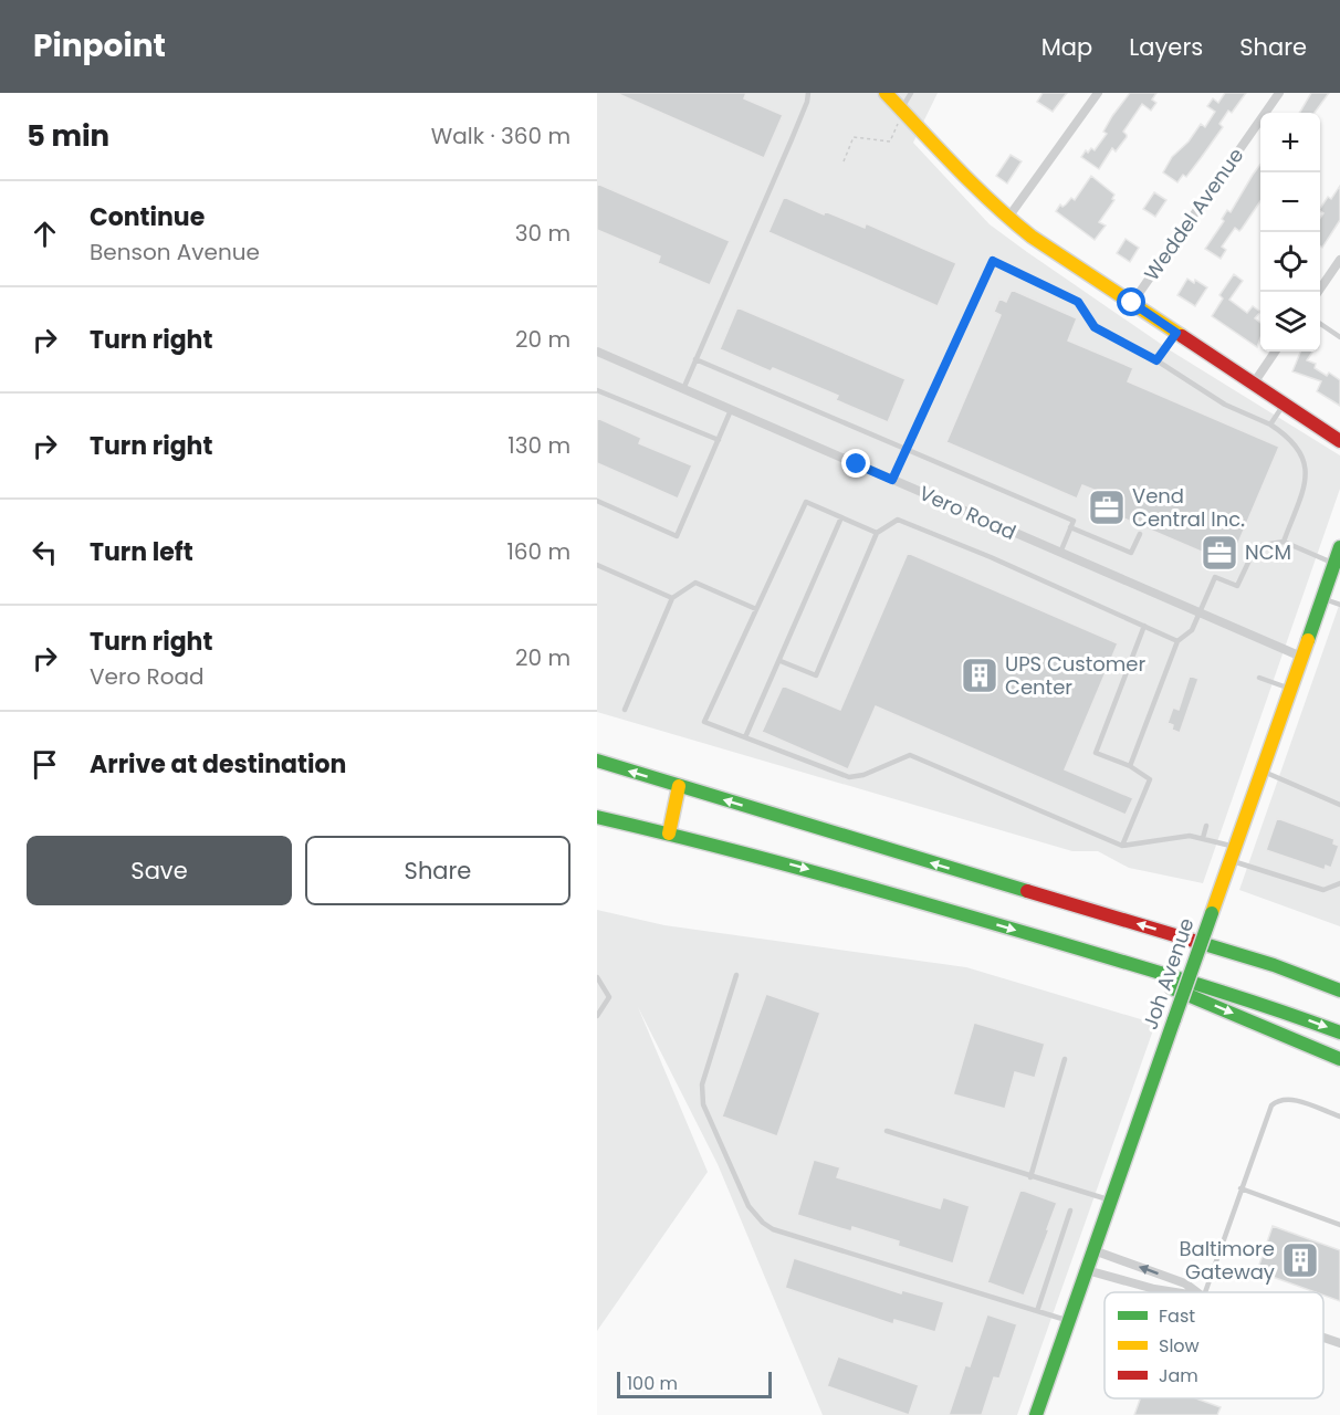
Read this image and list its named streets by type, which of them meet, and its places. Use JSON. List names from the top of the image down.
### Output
{
  "streets": {
    "main road": ["Joh Avenue"],
    "street": ["Weddel Avenue", "Vero Road"]
  },
  "crossings": [
    ["Vero Road", "Joh Avenue"]
  ],
  "places": {
    "office": ["Vend Central Inc.", "NCM"],
    "building": ["UPS Customer Center", "Baltimore Gateway"]
  },
  "legend": ["Fast", "Slow", "Jam"],
  "scale_bar": "100 m",
  "page": {
    "header": "Pinpoint",
    "nav": ["Map", "Layers", "Share"],
    "heading": ["5 min", "Walk · 360 m"],
    "map_buttons": ["+", "−"],
    "list": [
      ["Continue", "Benson Avenue", "30 m"],
      ["Turn right", "20 m"],
      ["Turn right", "130 m"],
      ["Turn left", "160 m"],
      ["Turn right", "Vero Road", "20 m"],
      "Arrive at destination"
    ],
    "buttons": ["Save", "Share"],
    "scale": "100 m"
  }
}
